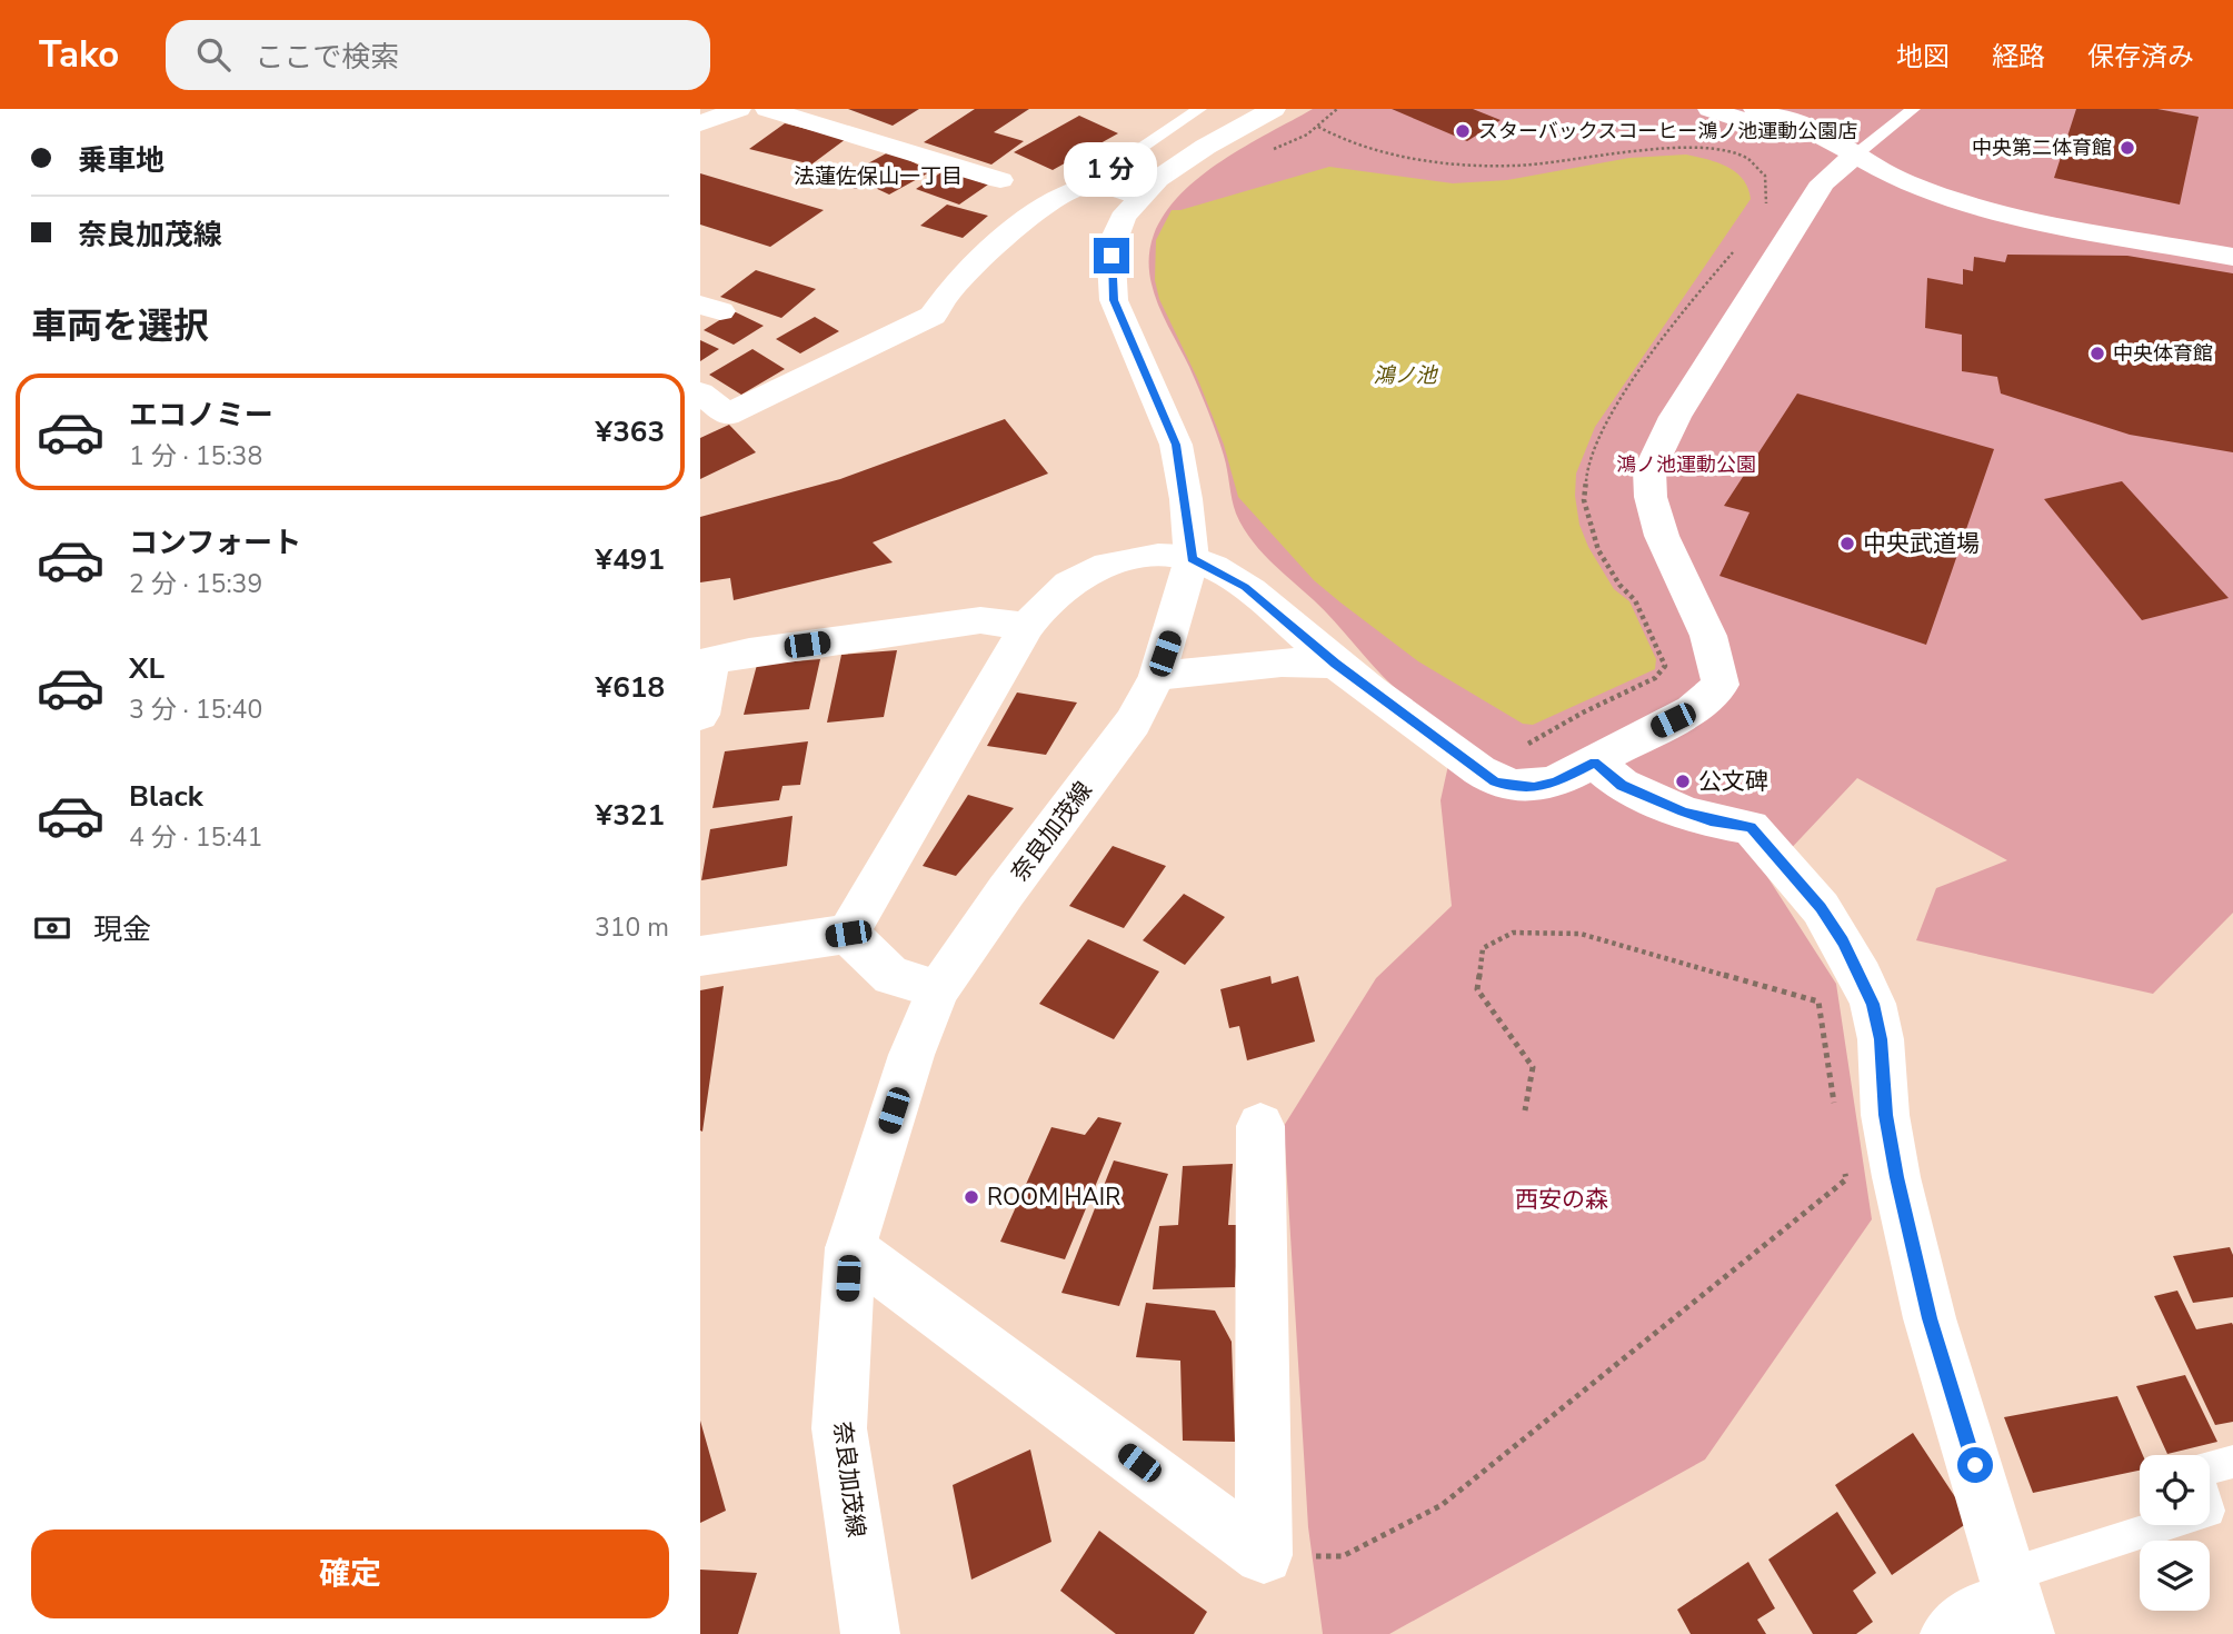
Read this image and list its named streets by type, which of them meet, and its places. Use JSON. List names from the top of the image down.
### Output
{
  "streets": {
    "street": ["奈良加茂線"]
  },
  "districts": ["法蓮佐保山一丁目"],
  "water": ["鴻ノ池"],
  "parks": ["鴻ノ池運動公園", "西安の森"],
  "places": [
    "スターバックスコーヒー鴻ノ池運動公園店",
    "中央第二体育館",
    "中央体育館",
    "中央武道場",
    "公文碑",
    "ROOM HAIR"
  ],
  "page": {
    "header": "Tako",
    "search": "ここで検索",
    "nav": ["地図", "経路", "保存済み"],
    "banner": ["乗車地", "奈良加茂線"],
    "bubble": "1 分",
    "heading": "車両を選択",
    "list": [
      {
        "name": "エコノミー",
        "note": "1 分 · 15:38",
        "value": "¥363"
      },
      {
        "name": "コンフォート",
        "note": "2 分 · 15:39",
        "value": "¥491"
      },
      {
        "name": "XL",
        "note": "3 分 · 15:40",
        "value": "¥618"
      },
      {
        "name": "Black",
        "note": "4 分 · 15:41",
        "value": "¥321"
      }
    ],
    "pay": ["現金", "310 m"],
    "buttons": "確定"
  }
}
